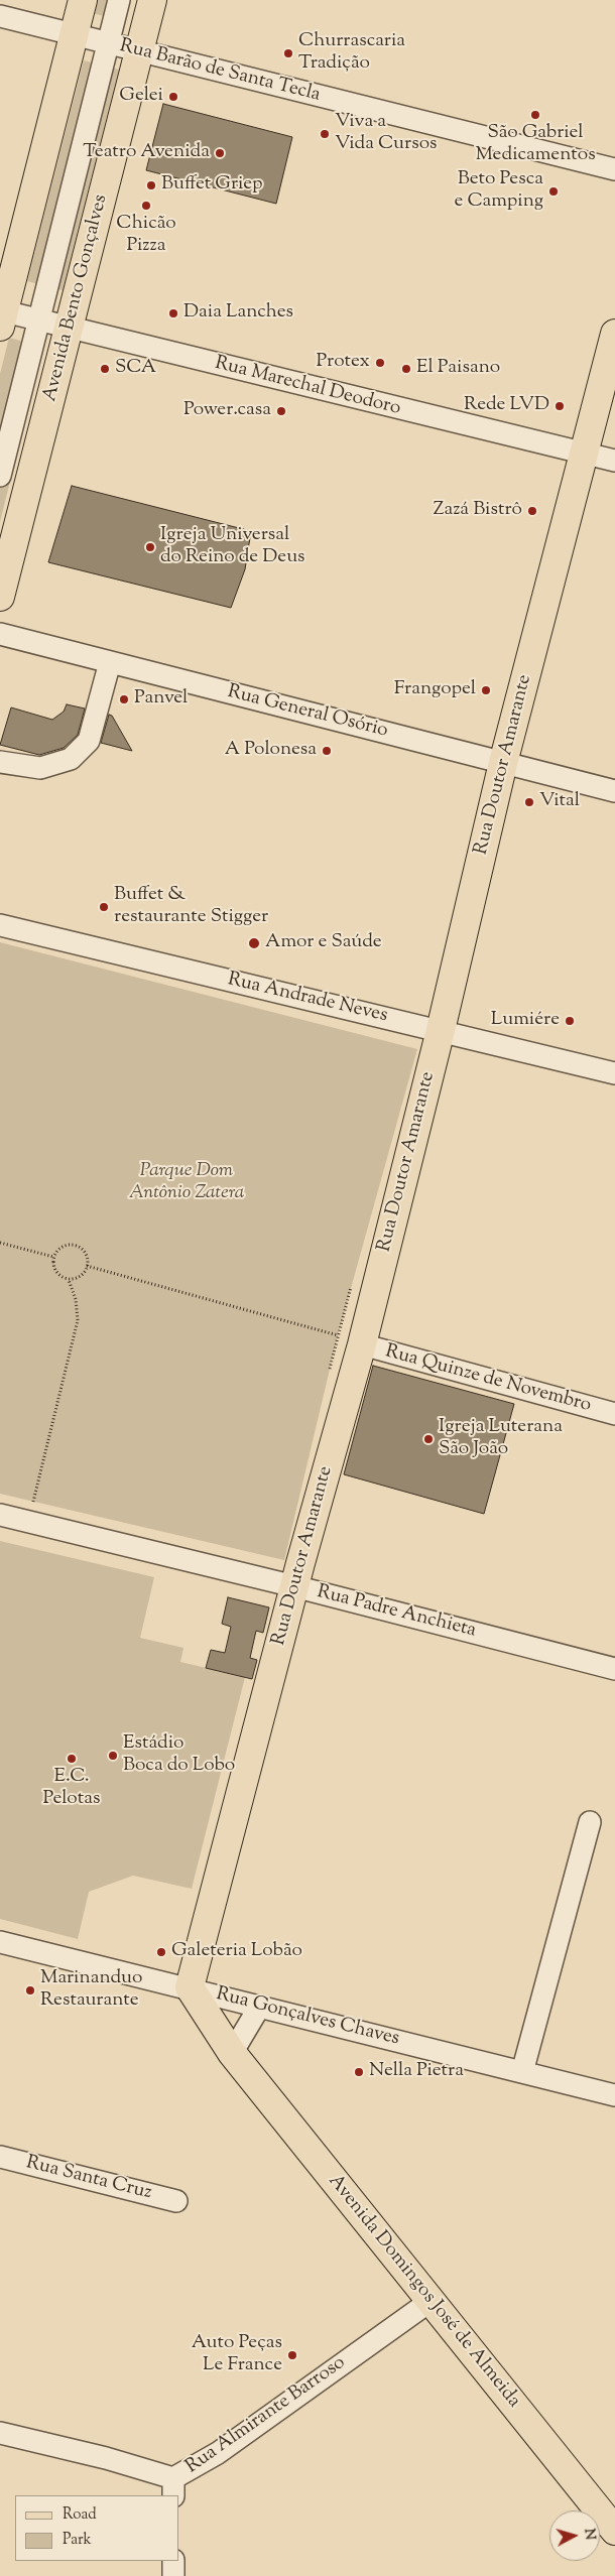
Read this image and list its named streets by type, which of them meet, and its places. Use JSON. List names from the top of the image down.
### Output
{
  "streets": {
    "main road": ["Avenida Bento Gonçalves", "Rua Doutor Amarante", "Avenida Domingos José de Almeida"],
    "street": [
      "Rua Barão de Santa Tecla",
      "Rua Marechal Deodoro",
      "Rua General Osório",
      "Rua Andrade Neves",
      "Rua Quinze de Novembro",
      "Rua Padre Anchieta",
      "Rua Gonçalves Chaves",
      "Rua Santa Cruz",
      "Rua Almirante Barroso"
    ]
  },
  "crossings": [
    ["Rua Barão de Santa Tecla", "Avenida Bento Gonçalves"],
    ["Avenida Bento Gonçalves", "Rua Marechal Deodoro"],
    ["Rua Marechal Deodoro", "Rua Doutor Amarante"],
    ["Rua General Osório", "Rua Doutor Amarante"],
    ["Rua Doutor Amarante", "Rua Andrade Neves"],
    ["Rua Doutor Amarante", "Rua Quinze de Novembro"],
    ["Rua Doutor Amarante", "Rua Padre Anchieta"],
    ["Rua Doutor Amarante", "Rua Gonçalves Chaves"],
    ["Rua Doutor Amarante", "Avenida Domingos José de Almeida"],
    ["Rua Gonçalves Chaves", "Avenida Domingos José de Almeida"],
    ["Avenida Domingos José de Almeida", "Rua Almirante Barroso"]
  ],
  "parks": ["Parque Dom Antônio Zatera"],
  "places": [
    "Churrascaria Tradição",
    "Gelei",
    "São Gabriel Medicamentos",
    "Viva a Vida Cursos",
    "Teatro Avenida",
    "Buffet Griep",
    "Beto Pesca e Camping",
    "Chicão Pizza",
    "Daia Lanches",
    "Protex",
    "SCA",
    "El Paisano",
    "Rede LVD",
    "Power.casa",
    "Zazá Bistrô",
    "Igreja Universal do Reino de Deus",
    "Frangopel",
    "Panvel",
    "A Polonesa",
    "Vital",
    "Buffet & restaurante Stigger",
    "Amor e Saúde",
    "Lumiére",
    "Igreja Luterana São João",
    "Estádio Boca do Lobo",
    "E.C. Pelotas",
    "Galeteria Lobão",
    "Marinanduo Restaurante",
    "Nella Pietra",
    "Auto Peças Le France"
  ],
  "legend": ["Road", "Park"],
  "north": "right"
}
